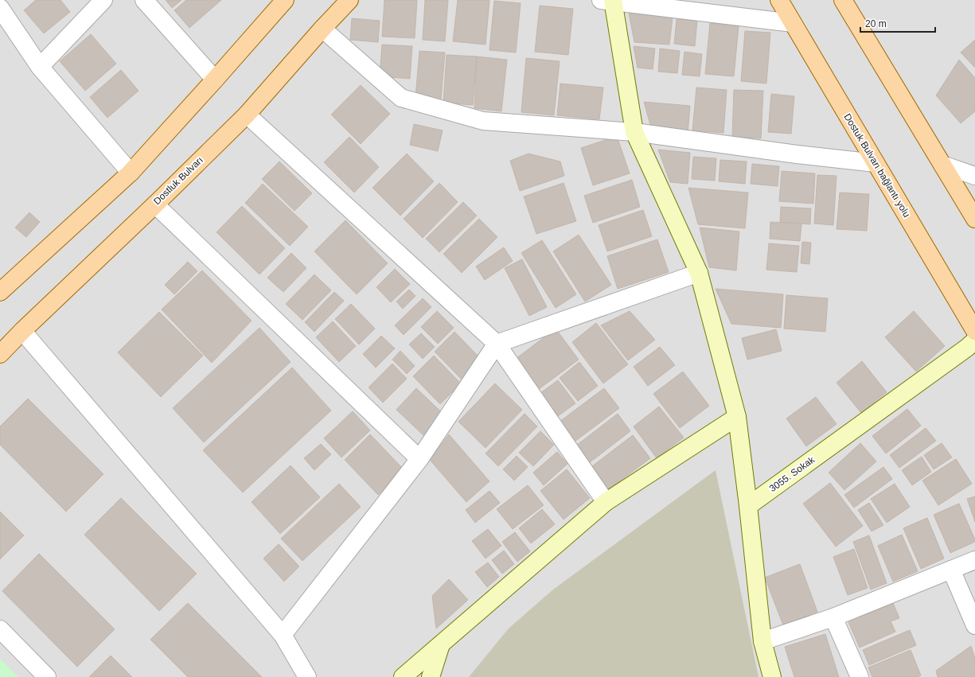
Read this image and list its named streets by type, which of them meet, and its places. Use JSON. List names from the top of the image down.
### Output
{
  "streets": {
    "main road": ["Dostuk Bulvarı bağlantı yolu", "Dostluk Bulvarı", "3055. Sokak"]
  },
  "scale_bar": "20 m"
}
